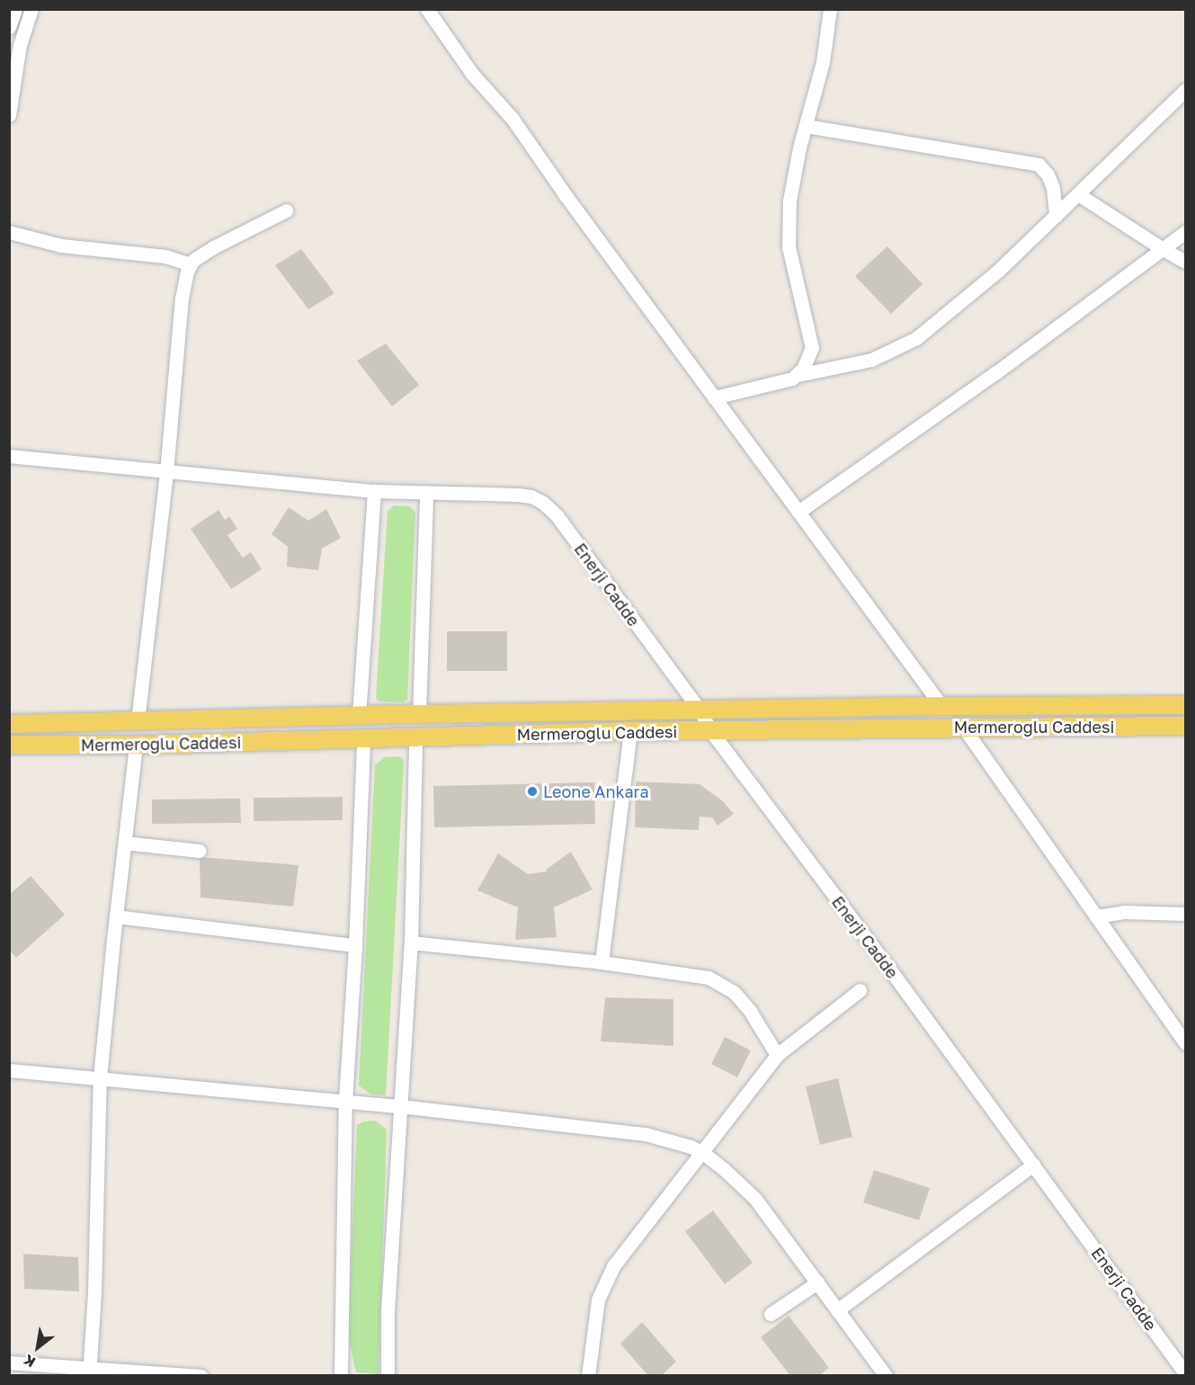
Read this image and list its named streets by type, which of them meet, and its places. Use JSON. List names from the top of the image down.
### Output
{
  "streets": {
    "main road": ["Mermeroğlu Caddesi"],
    "street": ["Enerji Cadde"]
  },
  "crossings": [
    ["Enerji Cadde", "Mermeroğlu Caddesi"]
  ],
  "places": ["Leone Ankara"],
  "north": "bottom left"
}
